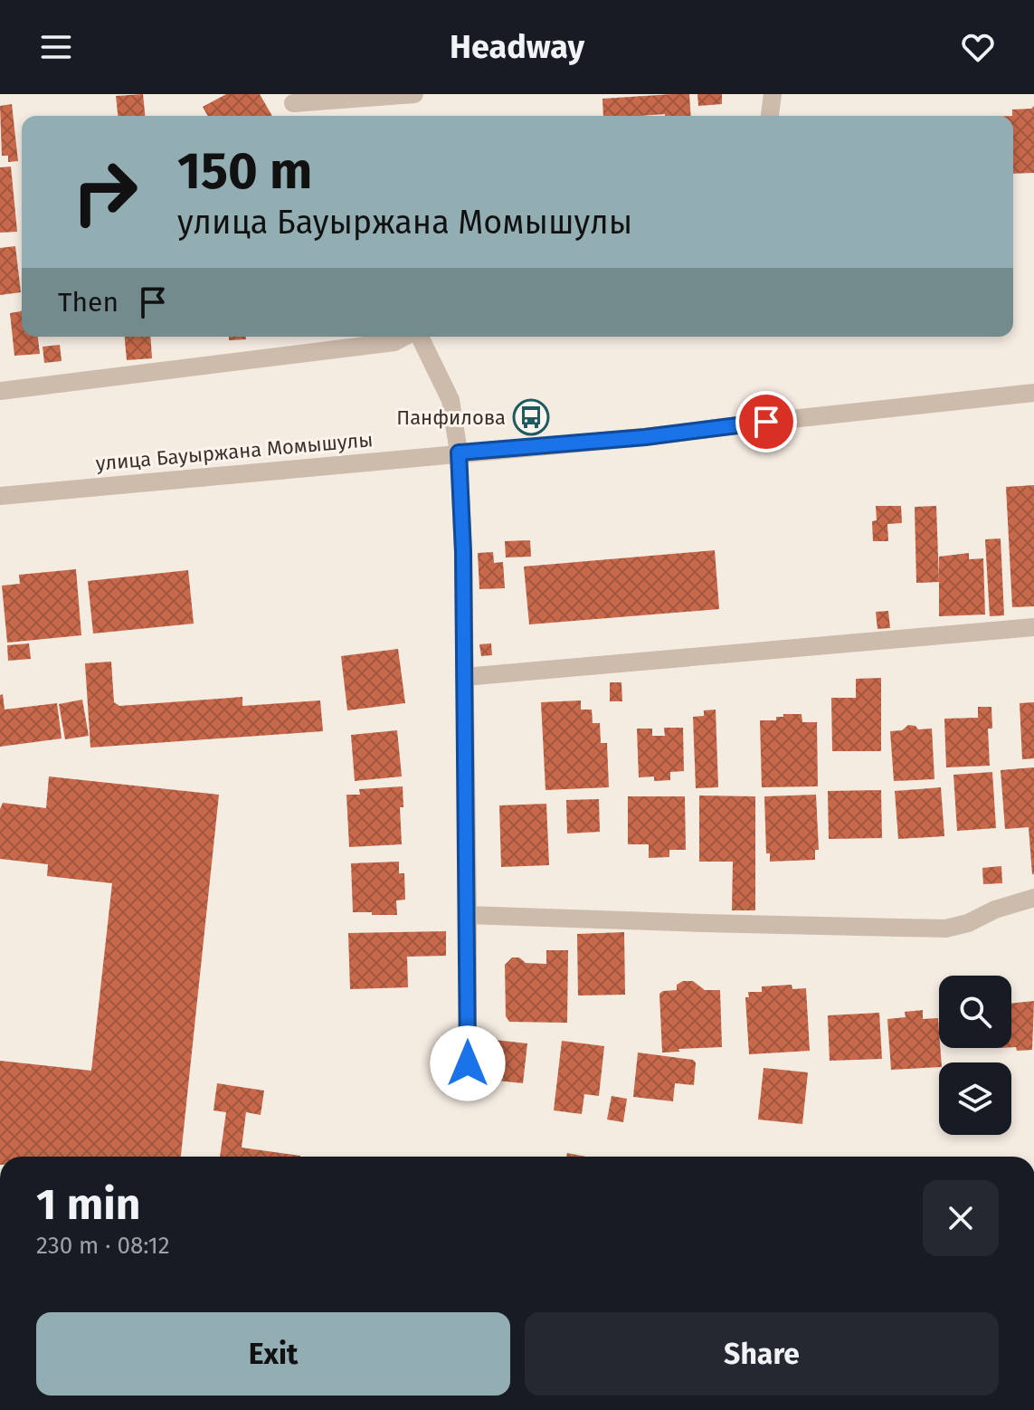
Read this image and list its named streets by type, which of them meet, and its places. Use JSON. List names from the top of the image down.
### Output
{
  "streets": {
    "street": ["улица Бауыржана Момышулы"]
  },
  "places": {
    "bus stop": ["Панфилова"]
  },
  "page": {
    "header": "Headway",
    "turn": ["150 m", "улица Бауыржана Момышулы"],
    "then": "Then",
    "heading": ["1 min", "230 m · 08:12"],
    "buttons": ["Exit", "Share"]
  }
}
